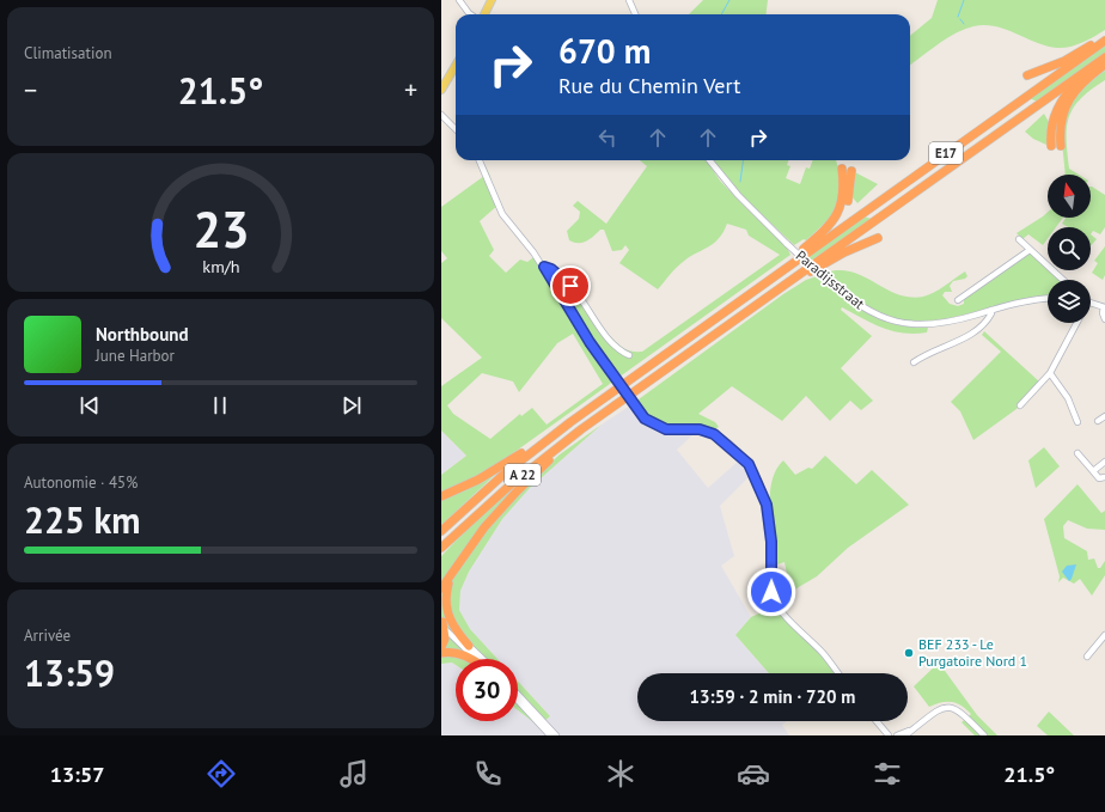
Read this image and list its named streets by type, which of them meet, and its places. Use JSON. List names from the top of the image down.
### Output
{
  "streets": {
    "highway": ["E17", "A 22"],
    "street": ["Paradijsstraat"]
  },
  "crossings": [
    ["E17", "A 22"]
  ],
  "places": ["BEF 233 - Le Purgatoire Nord 1"],
  "north": "top",
  "page": {
    "tile": [
      "Climatisation",
      ["Autonomie · 45%", "225 km"],
      ["Arrivée", "13:59"]
    ],
    "turn": ["670 m", "Rue du Chemin Vert"],
    "heat": ["−", "21.5°", "+"],
    "song": ["Northbound", "June Harbor"],
    "limit": "30",
    "trip": "13:59 · 2 min · 720 m",
    "tabs": ["13:57", "21.5°"],
    "gauge": ["23", "km/h"]
  }
}
